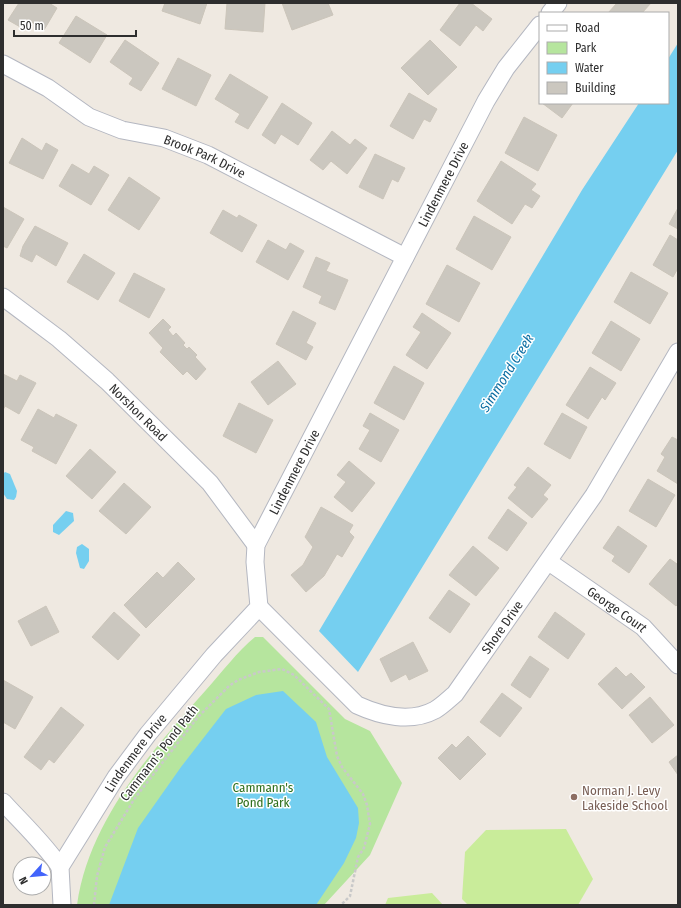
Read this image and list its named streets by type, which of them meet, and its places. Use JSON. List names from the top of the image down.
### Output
{
  "streets": {
    "street": [
      "Brook Park Drive",
      "Lindenmere Drive",
      "Norshon Road",
      "George Court",
      "Shore Drive"
    ],
    "path": ["Cammann's Pond Path"]
  },
  "crossings": [
    ["Brook Park Drive", "Lindenmere Drive"],
    ["Lindenmere Drive", "Norshon Road"],
    ["Lindenmere Drive", "Shore Drive"],
    ["George Court", "Shore Drive"]
  ],
  "water": ["Simmond Creek"],
  "parks": ["Cammann's Pond Park"],
  "places": ["Norman J. Levy Lakeside School"],
  "legend": [
    "Road",
    "Park",
    "Water",
    "Building"
  ],
  "scale_bar": "50 m",
  "north": "bottom left"
}
